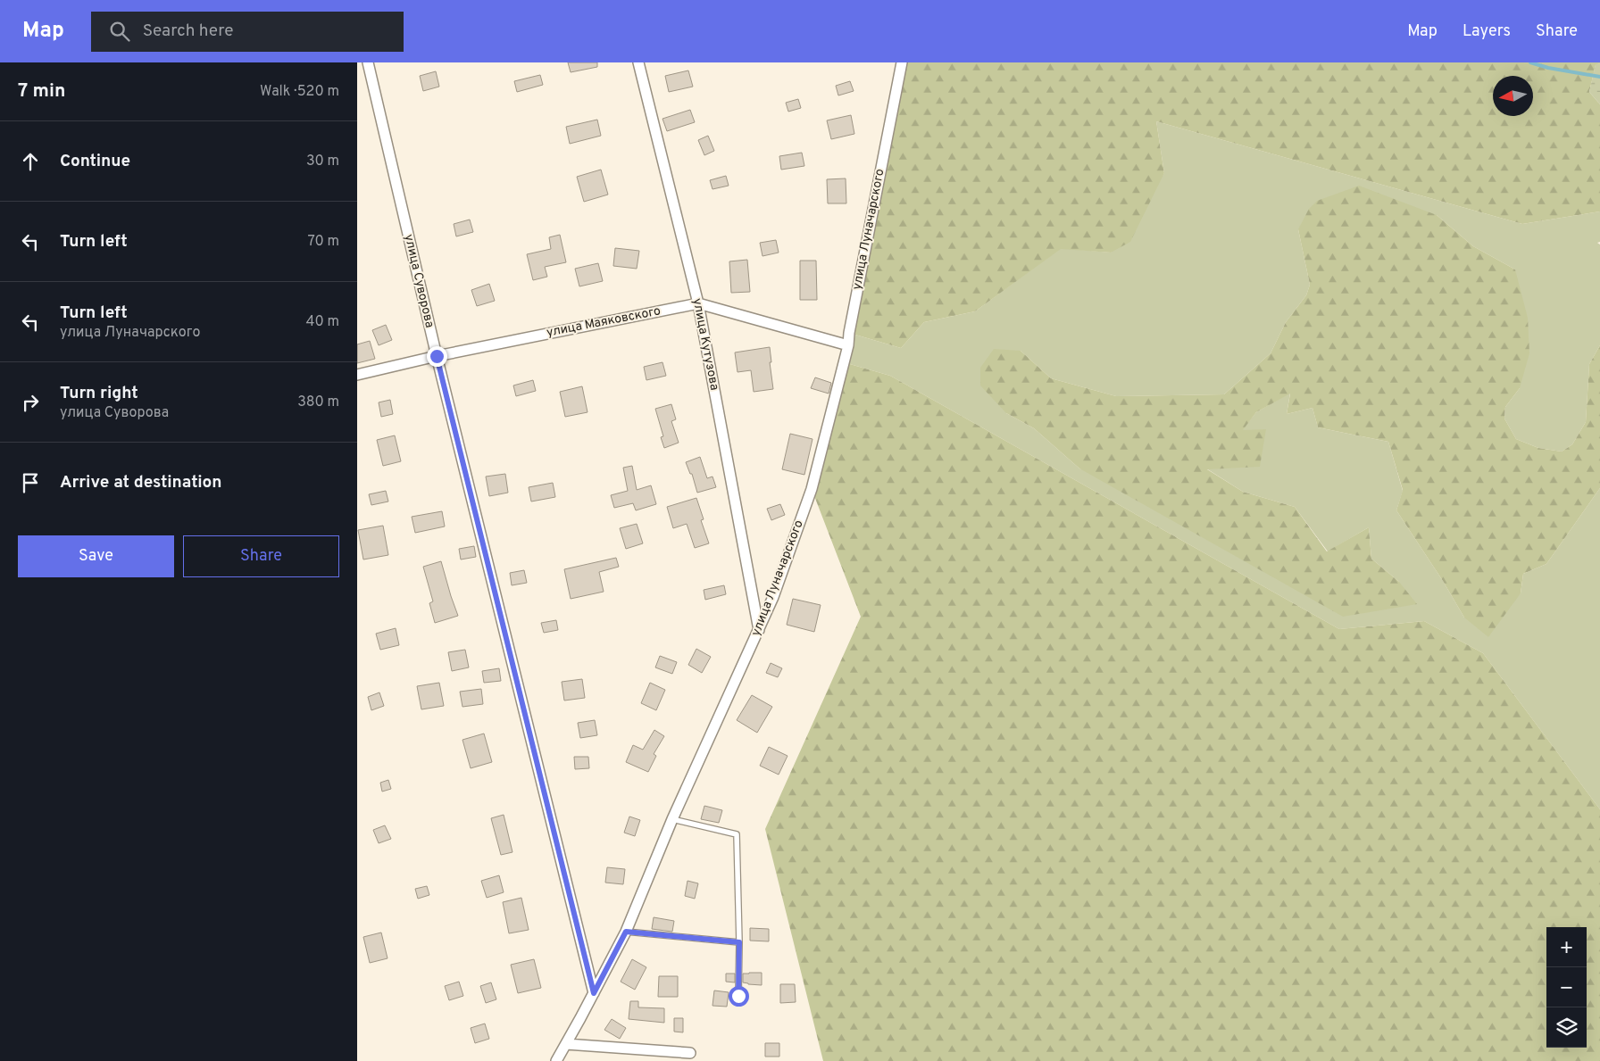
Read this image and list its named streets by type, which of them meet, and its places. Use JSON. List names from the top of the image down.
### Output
{
  "streets": {
    "street": [
      "улица Луначарского",
      "улица Суворова",
      "улица Маяковского",
      "улица Кутузова"
    ]
  },
  "crossings": [
    ["улица Луначарского", "улица Суворова"],
    ["улица Луначарского", "улица Маяковского"],
    ["улица Луначарского", "улица Кутузова"],
    ["улица Суворова", "улица Маяковского"],
    ["улица Маяковского", "улица Кутузова"]
  ],
  "north": "left",
  "page": {
    "header": "Map",
    "search": "Search here",
    "nav": ["Map", "Layers", "Share"],
    "heading": ["7 min", "Walk · 520 m"],
    "list": [
      ["Continue", "30 m"],
      ["Turn left", "70 m"],
      ["Turn left", "улица Луначарского", "40 m"],
      ["Turn right", "улица Суворова", "380 m"],
      "Arrive at destination"
    ],
    "buttons": ["Save", "Share"],
    "map_buttons": ["+", "−"]
  }
}
